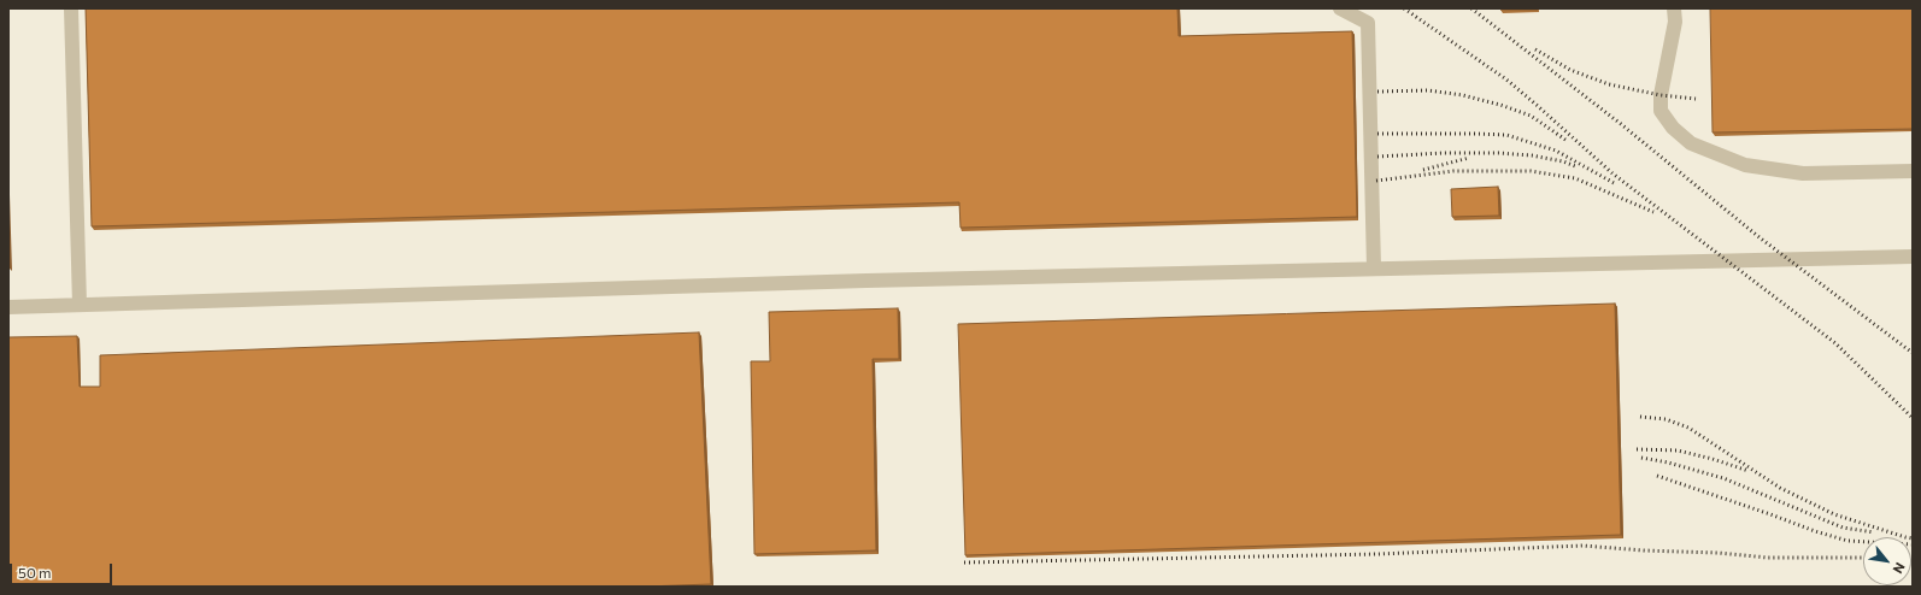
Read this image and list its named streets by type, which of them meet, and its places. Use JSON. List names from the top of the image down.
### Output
{
  "scale_bar": "50 m",
  "north": "bottom right"
}
